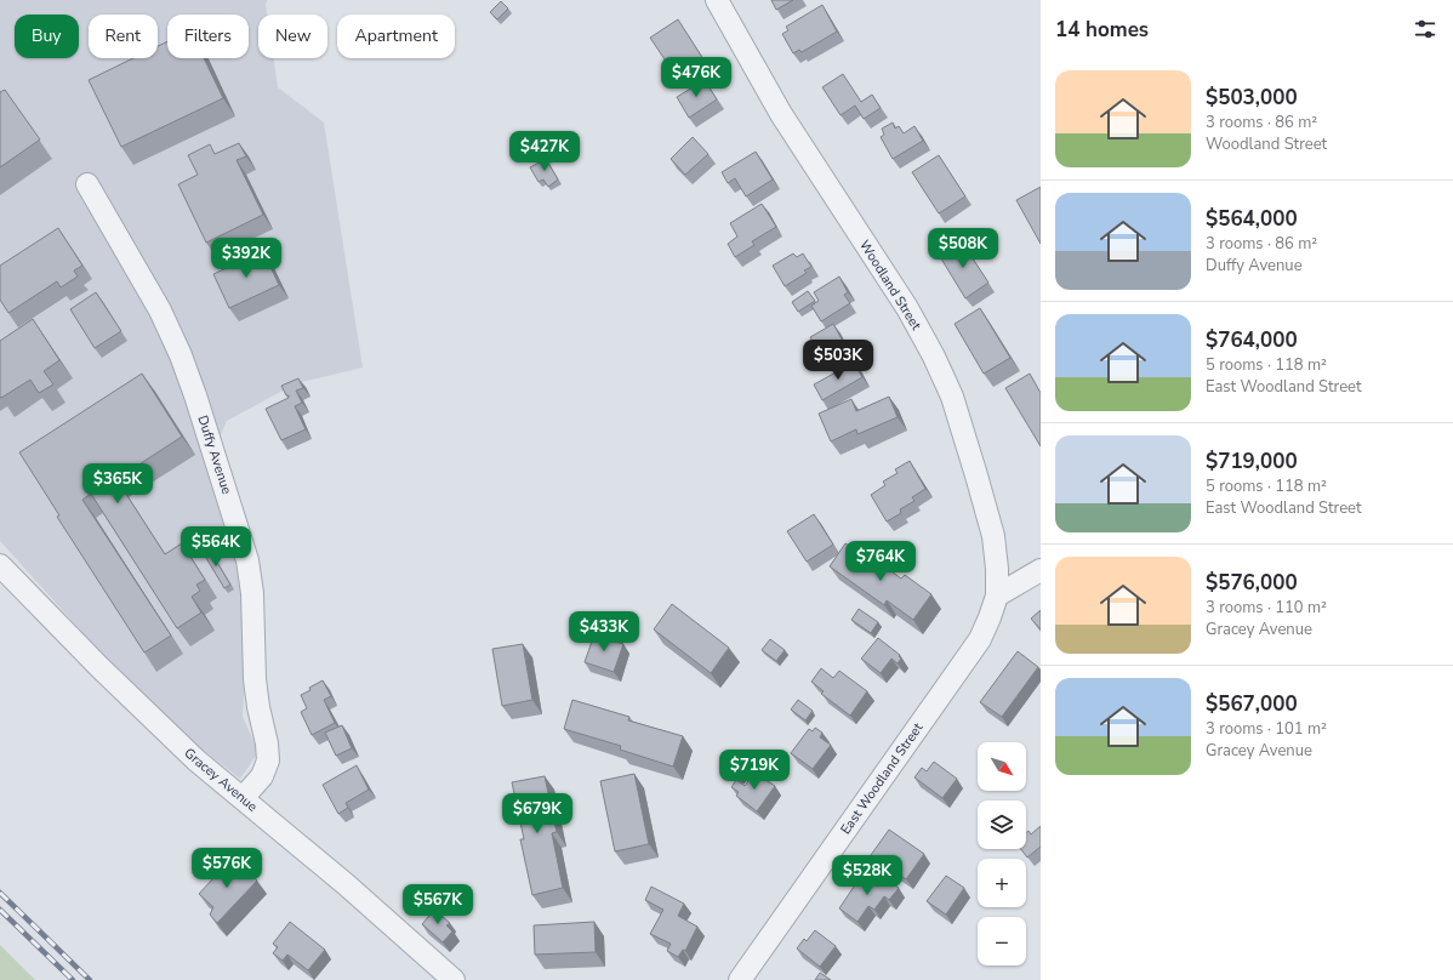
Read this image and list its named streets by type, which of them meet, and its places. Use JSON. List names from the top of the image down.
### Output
{
  "streets": {
    "street": [
      "Woodland Street",
      "Duffy Avenue",
      "East Woodland Street",
      "Gracey Avenue"
    ]
  },
  "crossings": [
    ["Woodland Street", "East Woodland Street"],
    ["Duffy Avenue", "Gracey Avenue"]
  ],
  "north": "bottom right",
  "page": {
    "heading": "14 homes",
    "chip": [
      "Buy",
      "Rent",
      "Filters",
      "New",
      "Apartment"
    ],
    "price": [
      "$476K",
      "$427K",
      "$508K",
      "$392K",
      "$503K",
      "$365K",
      "$564K",
      "$764K",
      "$433K",
      "$719K",
      "$679K",
      "$576K",
      "$528K",
      "$567K"
    ],
    "list": [
      {
        "name": "$503,000",
        "note": "3 rooms · 86 m² · Woodland Street"
      },
      {
        "name": "$564,000",
        "note": "3 rooms · 86 m² · Duffy Avenue"
      },
      {
        "name": "$764,000",
        "note": "5 rooms · 118 m² · East Woodland Street"
      },
      {
        "name": "$719,000",
        "note": "5 rooms · 118 m² · East Woodland Street"
      },
      {
        "name": "$576,000",
        "note": "3 rooms · 110 m² · Gracey Avenue"
      },
      {
        "name": "$567,000",
        "note": "3 rooms · 101 m² · Gracey Avenue"
      }
    ],
    "map_buttons": ["+", "−"]
  }
}
